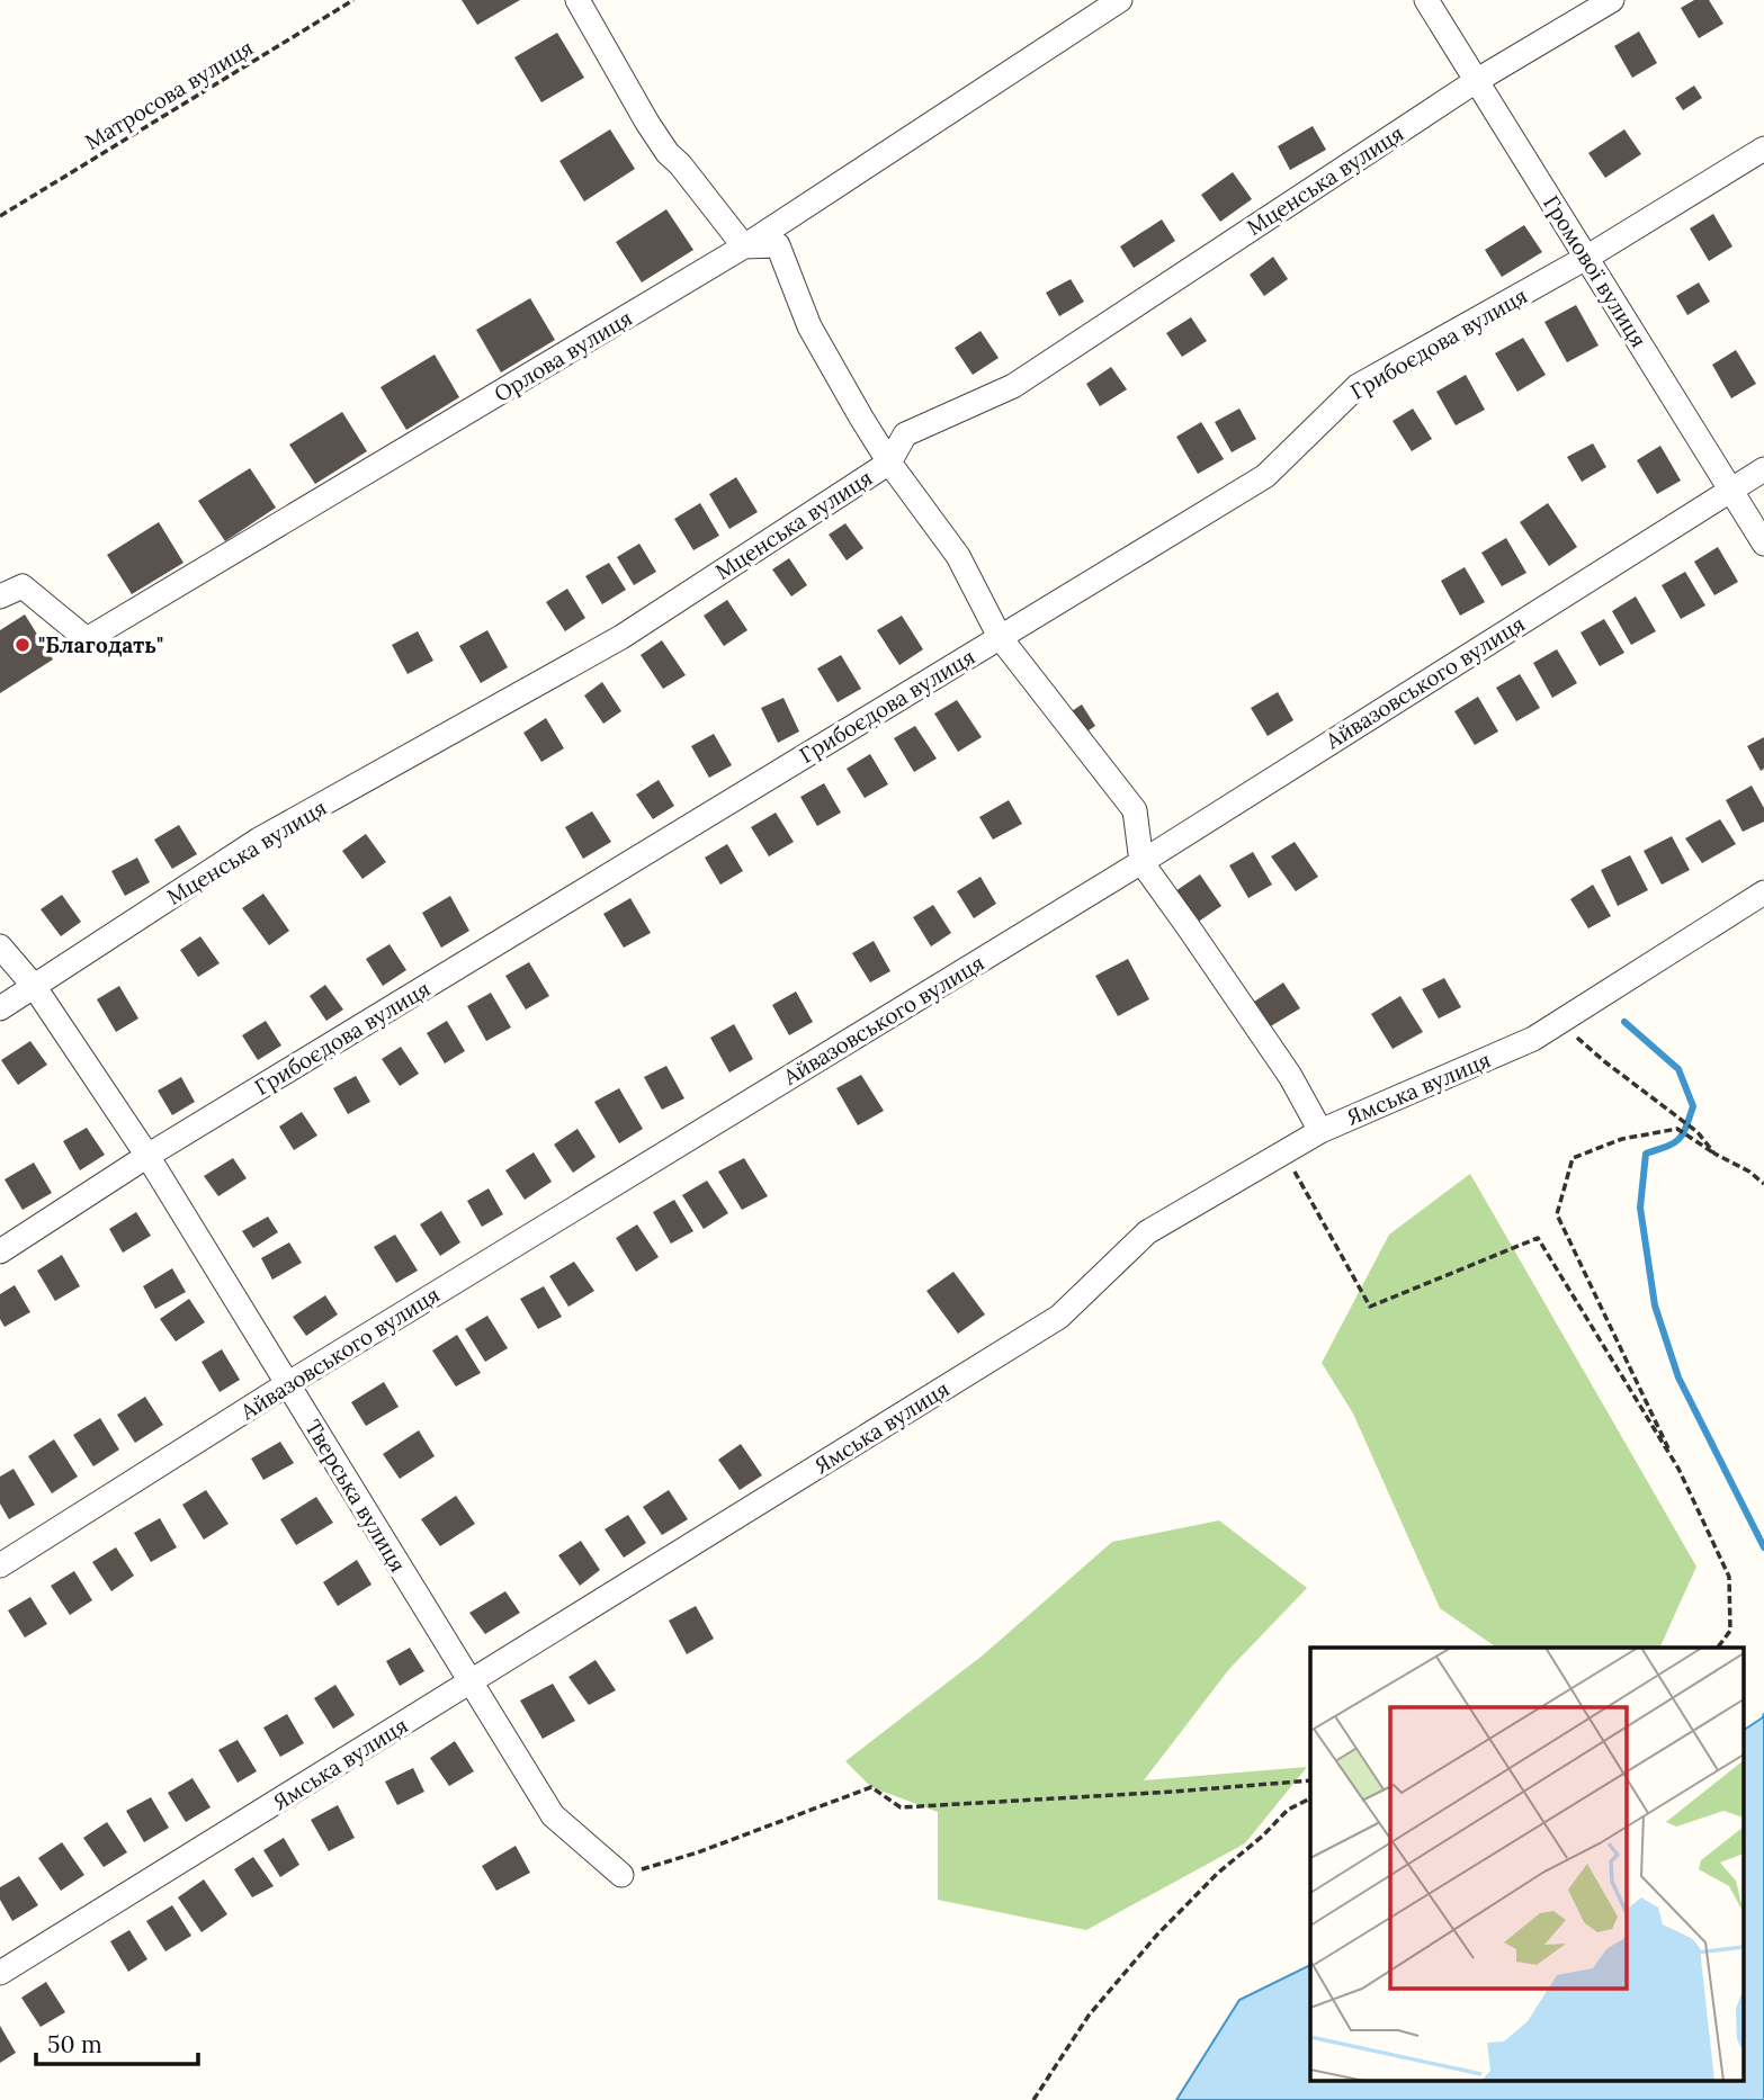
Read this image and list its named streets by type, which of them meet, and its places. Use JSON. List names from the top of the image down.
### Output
{
  "streets": {
    "street": [
      "Мценська вулиця",
      "Громової вулиця",
      "Грибоєдова вулиця",
      "Орлова вулиця",
      "Айвазовського вулиця",
      "Ямська вулиця",
      "Тверська вулиця"
    ],
    "path": ["Матросова вулиця"]
  },
  "crossings": [
    ["Мценська вулиця", "Громової вулиця"],
    ["Мценська вулиця", "Тверська вулиця"],
    ["Громової вулиця", "Грибоєдова вулиця"],
    ["Громової вулиця", "Айвазовського вулиця"],
    ["Грибоєдова вулиця", "Тверська вулиця"],
    ["Айвазовського вулиця", "Тверська вулиця"],
    ["Ямська вулиця", "Тверська вулиця"]
  ],
  "places": ["\"Благодать\""],
  "scale_bar": "50 m"
}
